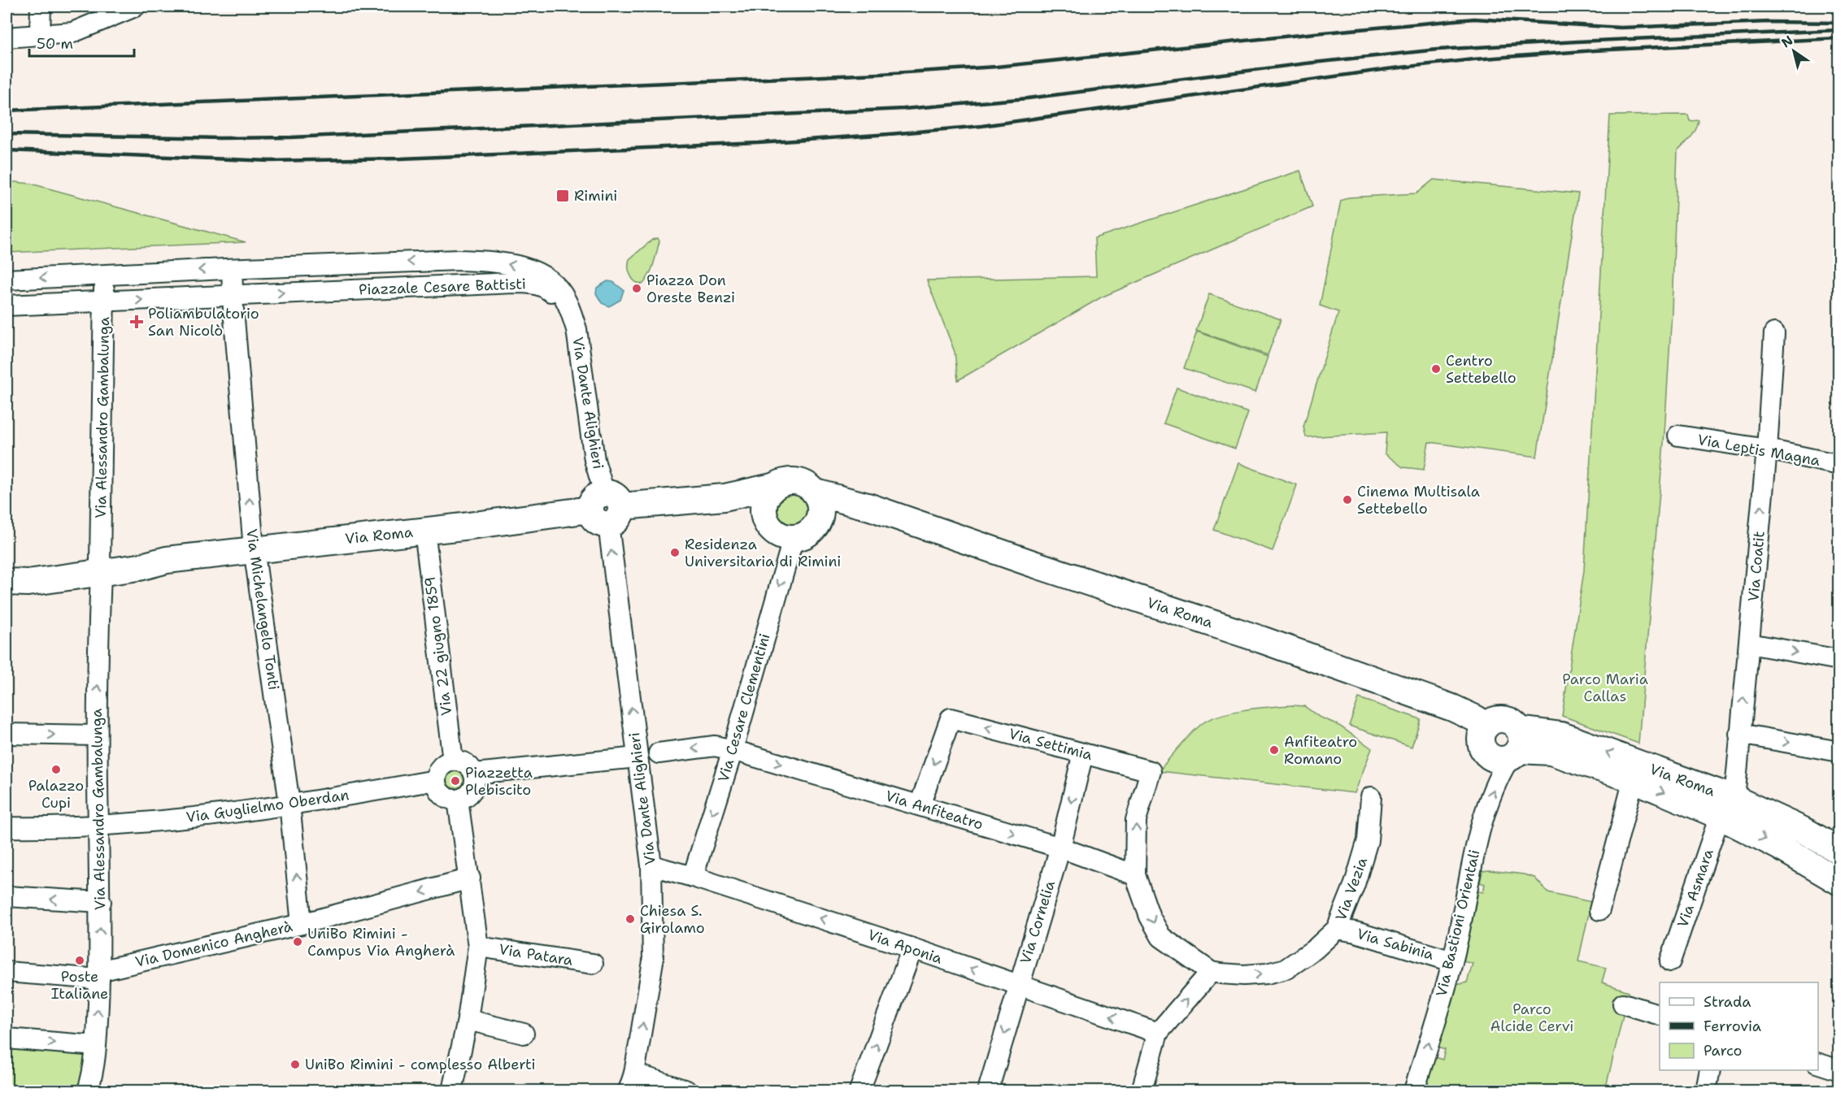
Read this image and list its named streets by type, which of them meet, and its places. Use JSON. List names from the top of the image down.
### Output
{
  "streets": {
    "main road": ["Via Roma"],
    "street": [
      "Piazzale Cesare Battisti",
      "Via Dante Alighieri",
      "Via Alessandro Gambalunga",
      "Via Leptis Magna",
      "Via Coatit",
      "Via Michelangelo Tonti",
      "Via 22 giugno 1859",
      "Via Cesare Clementini",
      "Via Settimia",
      "Via Guglielmo Oberdan",
      "Via Anfiteatro",
      "Via Asmara",
      "Via Vezia",
      "Via Cornelia",
      "Via Bastioni Orientali",
      "Via Domenico Angherà",
      "Via Sabinia",
      "Via Aponia",
      "Via Patara"
    ]
  },
  "crossings": [
    ["Piazzale Cesare Battisti", "Via Dante Alighieri"],
    ["Piazzale Cesare Battisti", "Via Alessandro Gambalunga"],
    ["Piazzale Cesare Battisti", "Via Michelangelo Tonti"],
    ["Via Dante Alighieri", "Via Roma"],
    ["Via Dante Alighieri", "Via Aponia"],
    ["Via Alessandro Gambalunga", "Via Roma"],
    ["Via Alessandro Gambalunga", "Via Guglielmo Oberdan"],
    ["Via Alessandro Gambalunga", "Via Domenico Angherà"],
    ["Via Leptis Magna", "Via Coatit"],
    ["Via Roma", "Via Coatit"],
    ["Via Roma", "Via Michelangelo Tonti"],
    ["Via Roma", "Via 22 giugno 1859"],
    ["Via Roma", "Via Cesare Clementini"],
    ["Via Roma", "Via Asmara"],
    ["Via Roma", "Via Bastioni Orientali"],
    ["Via Coatit", "Via Asmara"],
    ["Via Michelangelo Tonti", "Via Guglielmo Oberdan"],
    ["Via Michelangelo Tonti", "Via Domenico Angherà"],
    ["Via 22 giugno 1859", "Via Guglielmo Oberdan"],
    ["Via Cesare Clementini", "Via Anfiteatro"],
    ["Via Cesare Clementini", "Via Aponia"],
    ["Via Settimia", "Via Anfiteatro"],
    ["Via Settimia", "Via Vezia"],
    ["Via Settimia", "Via Cornelia"],
    ["Via Anfiteatro", "Via Vezia"],
    ["Via Anfiteatro", "Via Cornelia"],
    ["Via Vezia", "Via Sabinia"],
    ["Via Cornelia", "Via Aponia"],
    ["Via Bastioni Orientali", "Via Sabinia"]
  ],
  "one_way": [
    "Via Dante Alighieri",
    "Via Alessandro Gambalunga",
    "Via Coatit",
    "Via Michelangelo Tonti",
    "Via Cesare Clementini",
    "Via Anfiteatro",
    "Via Bastioni Orientali",
    "Via Domenico Angherà",
    "Via Aponia"
  ],
  "parks": ["Parco Maria Callas", "Parco Alcide Cervi"],
  "places": {
    "transit": ["Rimini"],
    "other": [
      "Piazza Don Oreste Benzi",
      "Centro Settebello",
      "Cinema Multisala Settebello",
      "Residenza Universitaria di Rimini",
      "Anfiteatro Romano",
      "Palazzo Cupi",
      "Piazzetta Plebiscito",
      "Chiesa S. Girolamo",
      "UniBo Rimini - Campus Via Angherà",
      "Poste Italiane",
      "UniBo Rimini - complesso Alberti"
    ],
    "health": ["Poliambulatorio San Nicolò"]
  },
  "legend": ["Strada", "Ferrovia", "Parco"],
  "scale_bar": "50 m",
  "north": "top left"
}
